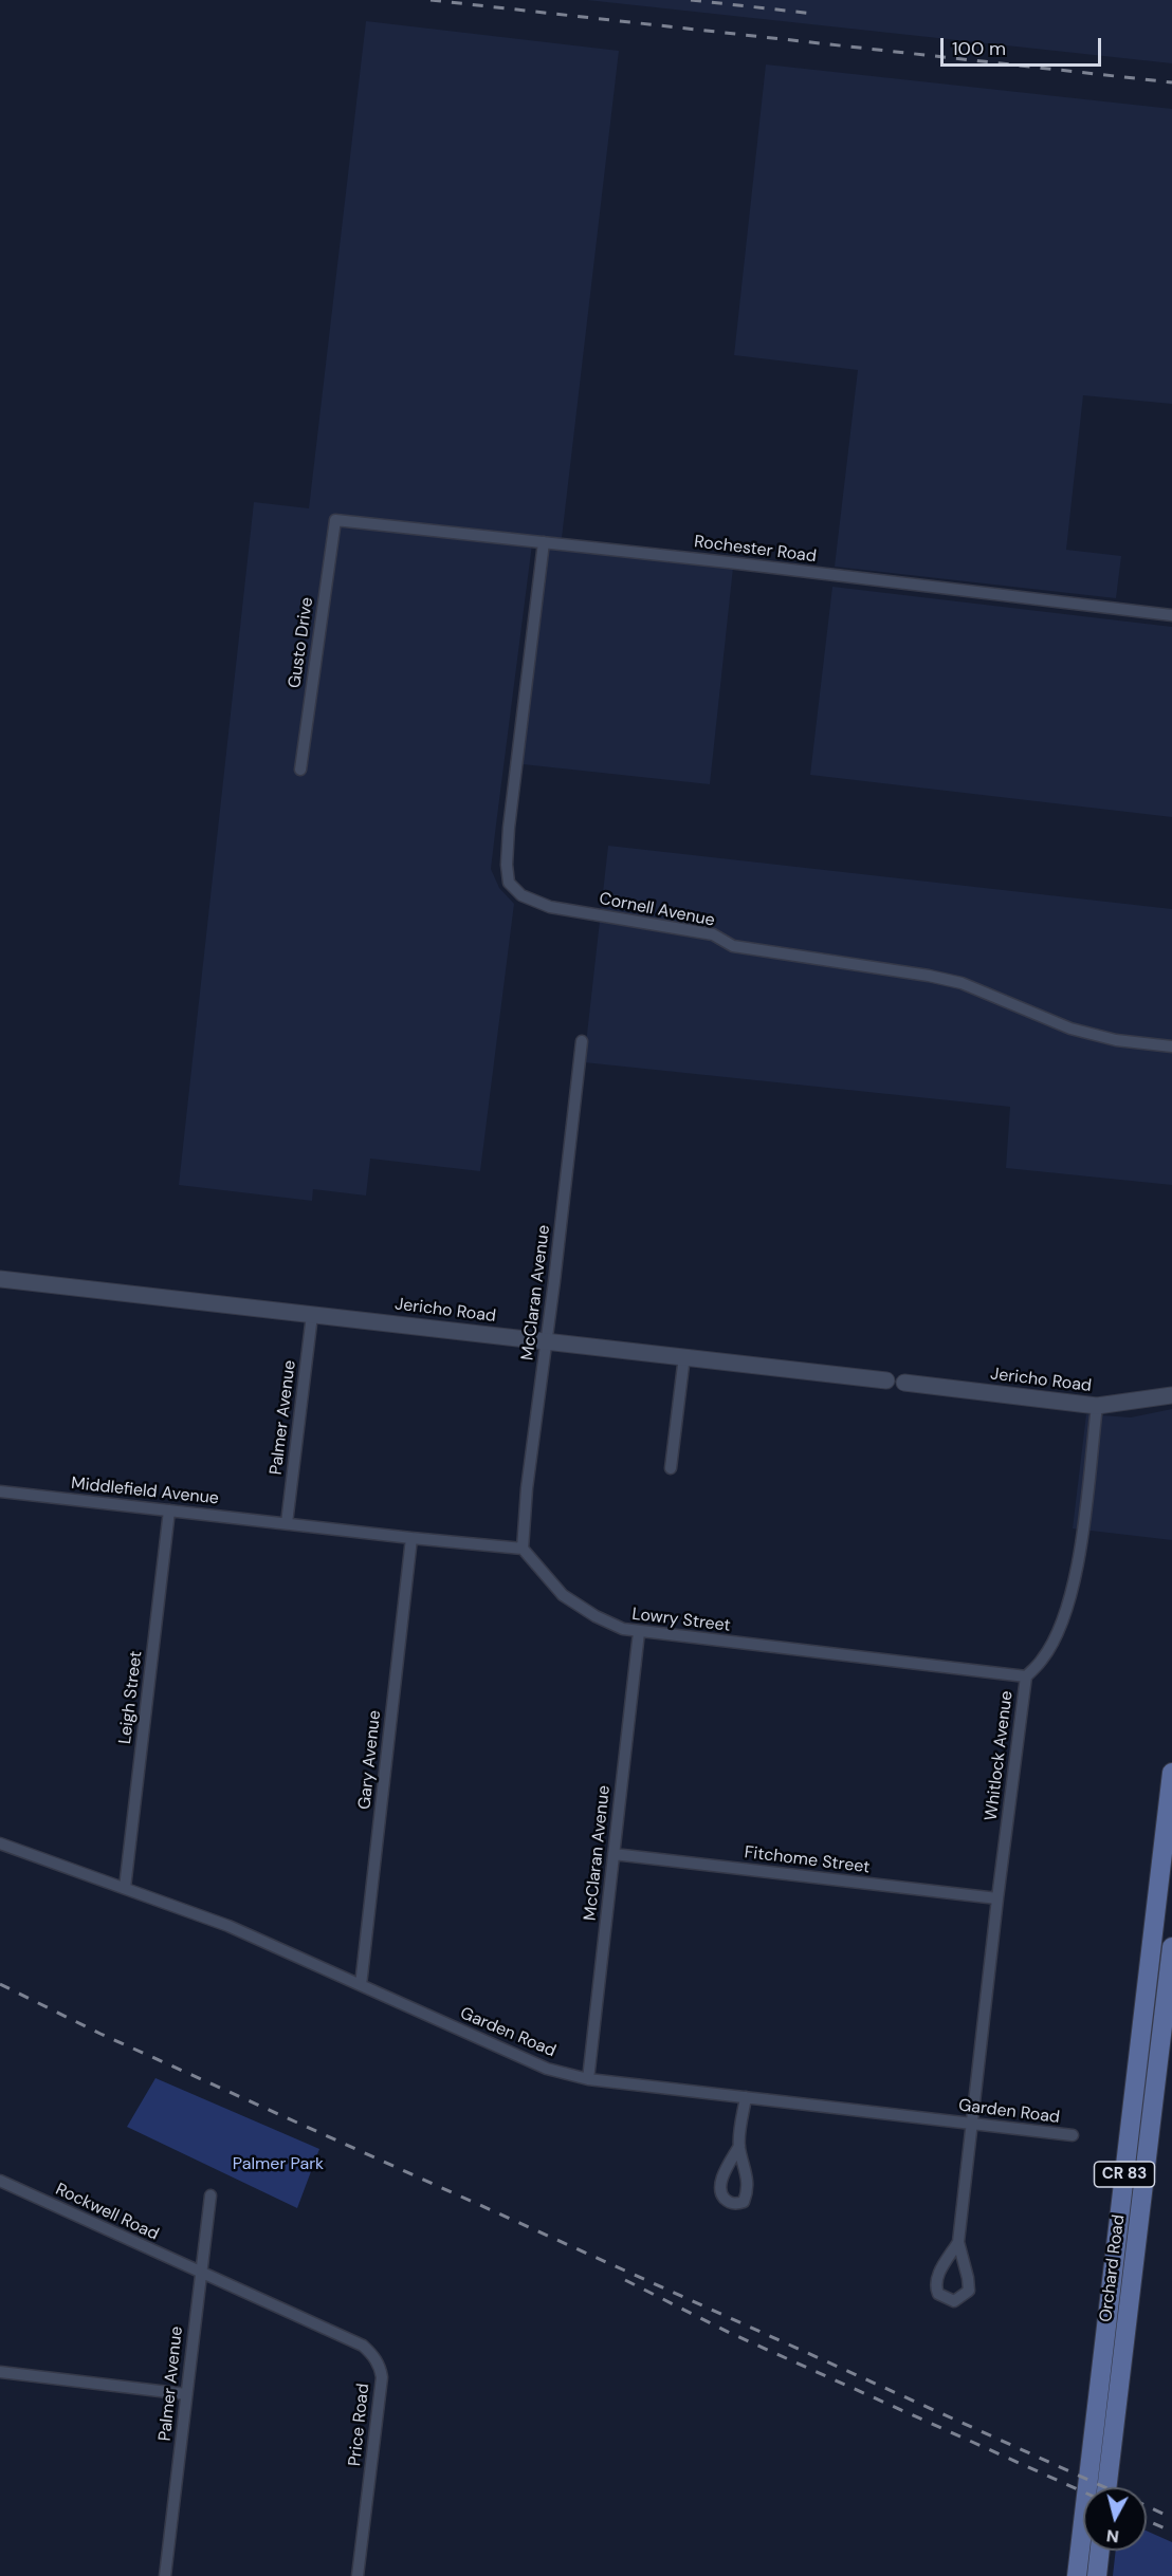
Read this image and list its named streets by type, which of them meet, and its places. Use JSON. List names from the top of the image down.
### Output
{
  "streets": {
    "main road": ["Jericho Road", "CR 83", "Orchard Road"],
    "street": [
      "Rochester Road",
      "Gusto Drive",
      "Cornell Avenue",
      "McClaran Avenue",
      "Palmer Avenue",
      "Middlefield Avenue",
      "Lowry Street",
      "Leigh Street",
      "Whitlock Avenue",
      "Gary Avenue",
      "Fitchome Street",
      "Garden Road",
      "Rockwell Road",
      "Price Road"
    ]
  },
  "crossings": [
    ["Rochester Road", "Gusto Drive"],
    ["Rochester Road", "Cornell Avenue"],
    ["McClaran Avenue", "Jericho Road"],
    ["McClaran Avenue", "Lowry Street"],
    ["McClaran Avenue", "Fitchome Street"],
    ["McClaran Avenue", "Garden Road"],
    ["Jericho Road", "Palmer Avenue"],
    ["Jericho Road", "Whitlock Avenue"],
    ["Palmer Avenue", "Middlefield Avenue"],
    ["Palmer Avenue", "Rockwell Road"],
    ["Palmer Avenue", "Price Road"],
    ["Middlefield Avenue", "Leigh Street"],
    ["Lowry Street", "Whitlock Avenue"],
    ["Leigh Street", "Garden Road"],
    ["Whitlock Avenue", "Fitchome Street"],
    ["Whitlock Avenue", "Garden Road"],
    ["Gary Avenue", "Garden Road"],
    ["Rockwell Road", "Price Road"]
  ],
  "parks": ["Palmer Park"],
  "scale_bar": "100 m",
  "north": "bottom"
}
